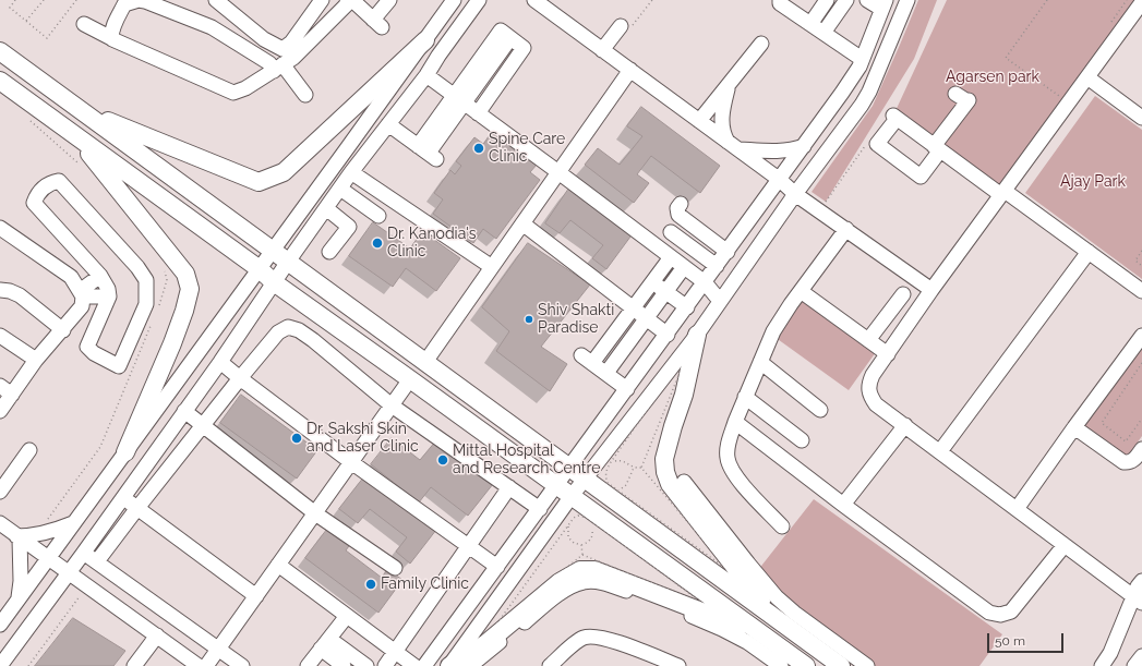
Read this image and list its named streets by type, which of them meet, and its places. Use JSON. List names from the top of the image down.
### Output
{
  "parks": ["Agarsen park", "Ajay Park"],
  "places": [
    "Spine Care Clinic",
    "Dr. Kanodia's Clinic",
    "Shiv Shakti Paradise",
    "Dr. Sakshi Skin and Laser Clinic",
    "Mittal Hospital and Research Centre",
    "Family Clinic"
  ],
  "scale_bar": "50 m"
}
